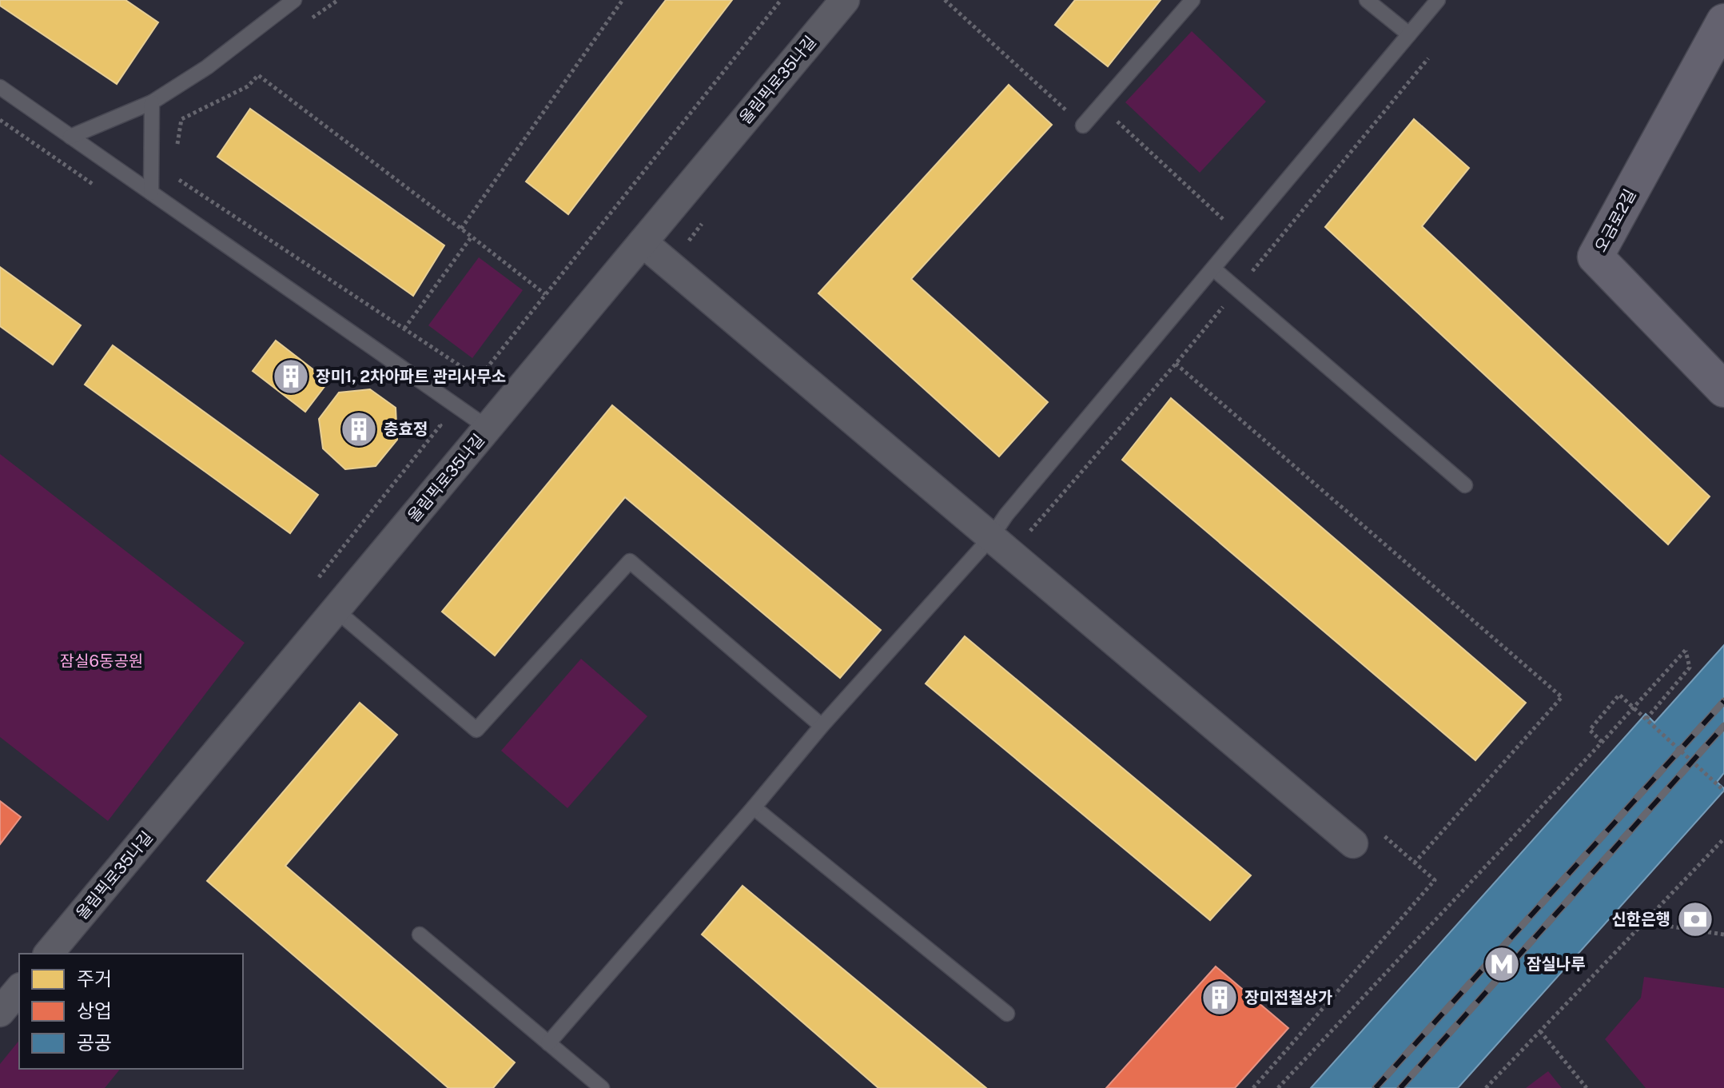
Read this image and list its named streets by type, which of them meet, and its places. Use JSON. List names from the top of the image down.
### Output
{
  "streets": {
    "main road": ["오금로2길"],
    "street": ["올림픽로35나길"]
  },
  "parks": ["잠실6동공원"],
  "places": {
    "building": ["장미1, 2차아파트 관리사무소", "충효정", "장미전철상가"],
    "bank": ["신한은행"],
    "metro station": ["잠실나루"]
  },
  "legend": ["주거", "상업", "공공"]
}
